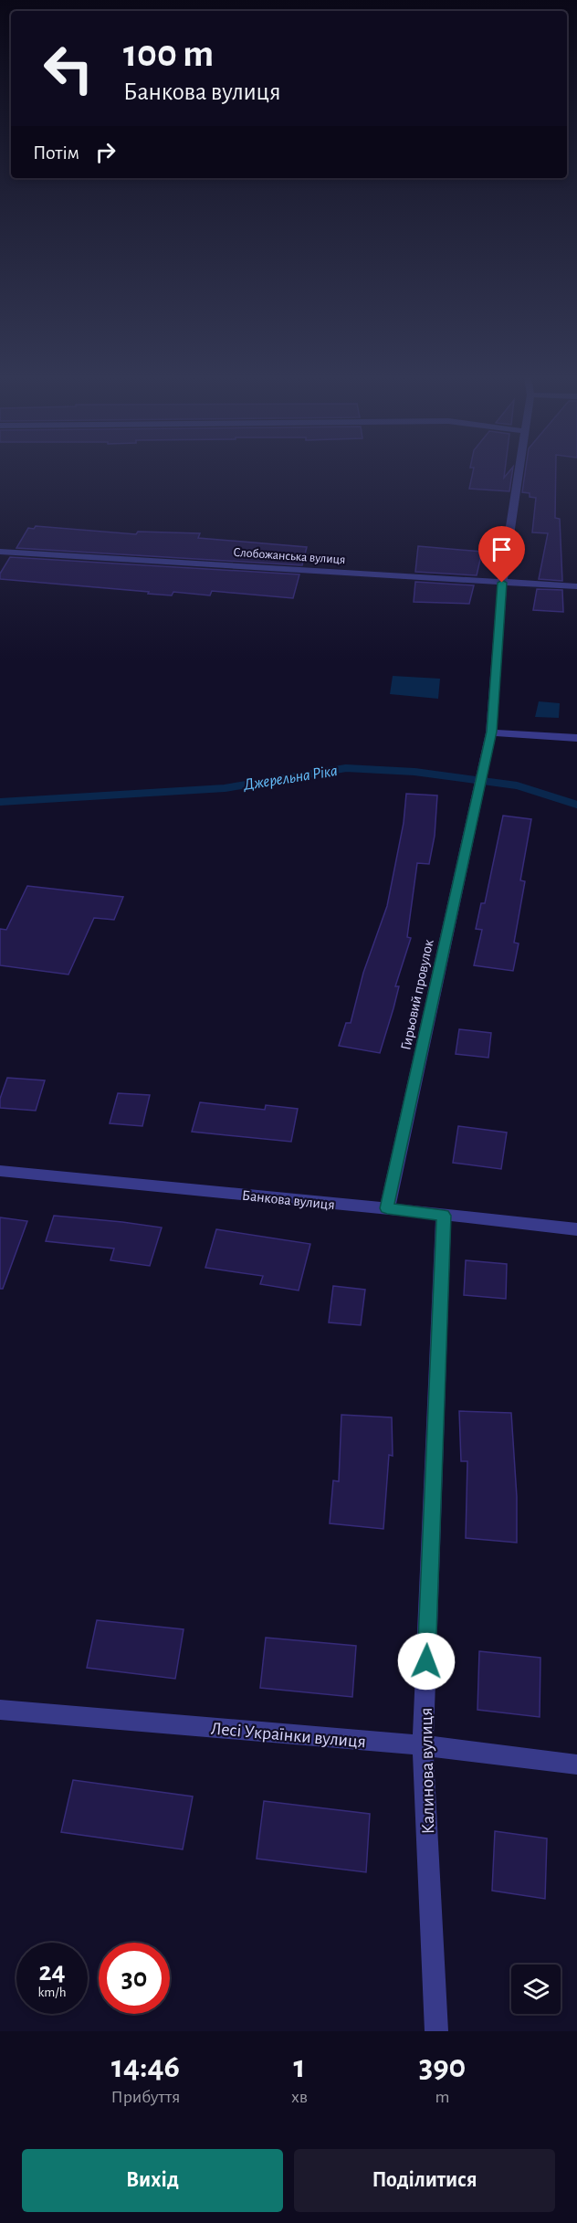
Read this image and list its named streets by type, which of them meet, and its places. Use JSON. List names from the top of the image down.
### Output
{
  "streets": {
    "street": [
      "Слобожанська вулиця",
      "Гирьовий провулок",
      "Банкова вулиця",
      "Лесі Українки вулиця",
      "Калинова вулиця"
    ]
  },
  "crossings": [
    ["Гирьовий провулок", "Банкова вулиця"],
    ["Банкова вулиця", "Калинова вулиця"],
    ["Лесі Українки вулиця", "Калинова вулиця"]
  ],
  "water": ["Джерельна Ріка"],
  "page": {
    "turn": ["100 m", "Банкова вулиця"],
    "then": "Потім",
    "speed": "24 km/h",
    "limit": "30",
    "eta": [
      "14:46",
      "Прибуття",
      "1",
      "хв",
      "390",
      "m"
    ],
    "buttons": ["Вихід", "Поділитися"]
  }
}
